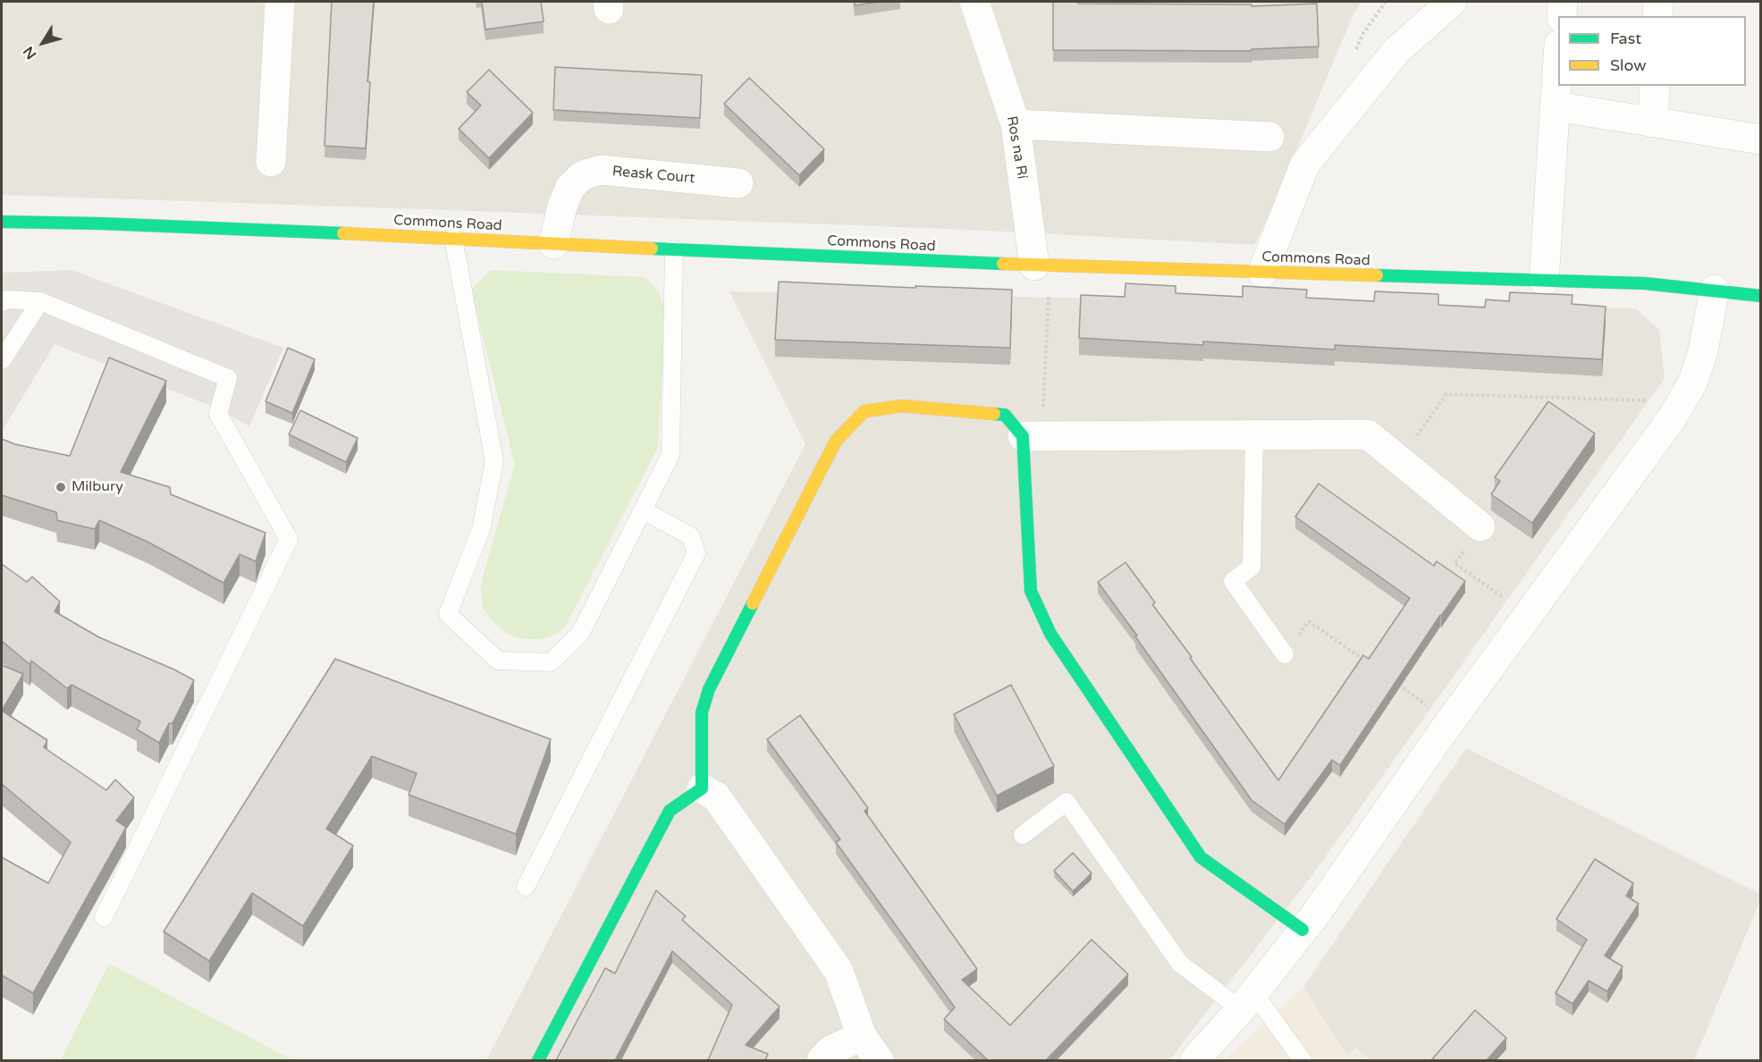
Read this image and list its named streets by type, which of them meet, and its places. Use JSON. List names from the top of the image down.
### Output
{
  "streets": {
    "street": ["Ros na Rí", "Reask Court", "Commons Road"]
  },
  "crossings": [
    ["Ros na Rí", "Commons Road"],
    ["Reask Court", "Commons Road"]
  ],
  "places": ["Milbury"],
  "legend": ["Fast", "Slow"],
  "north": "bottom left"
}
